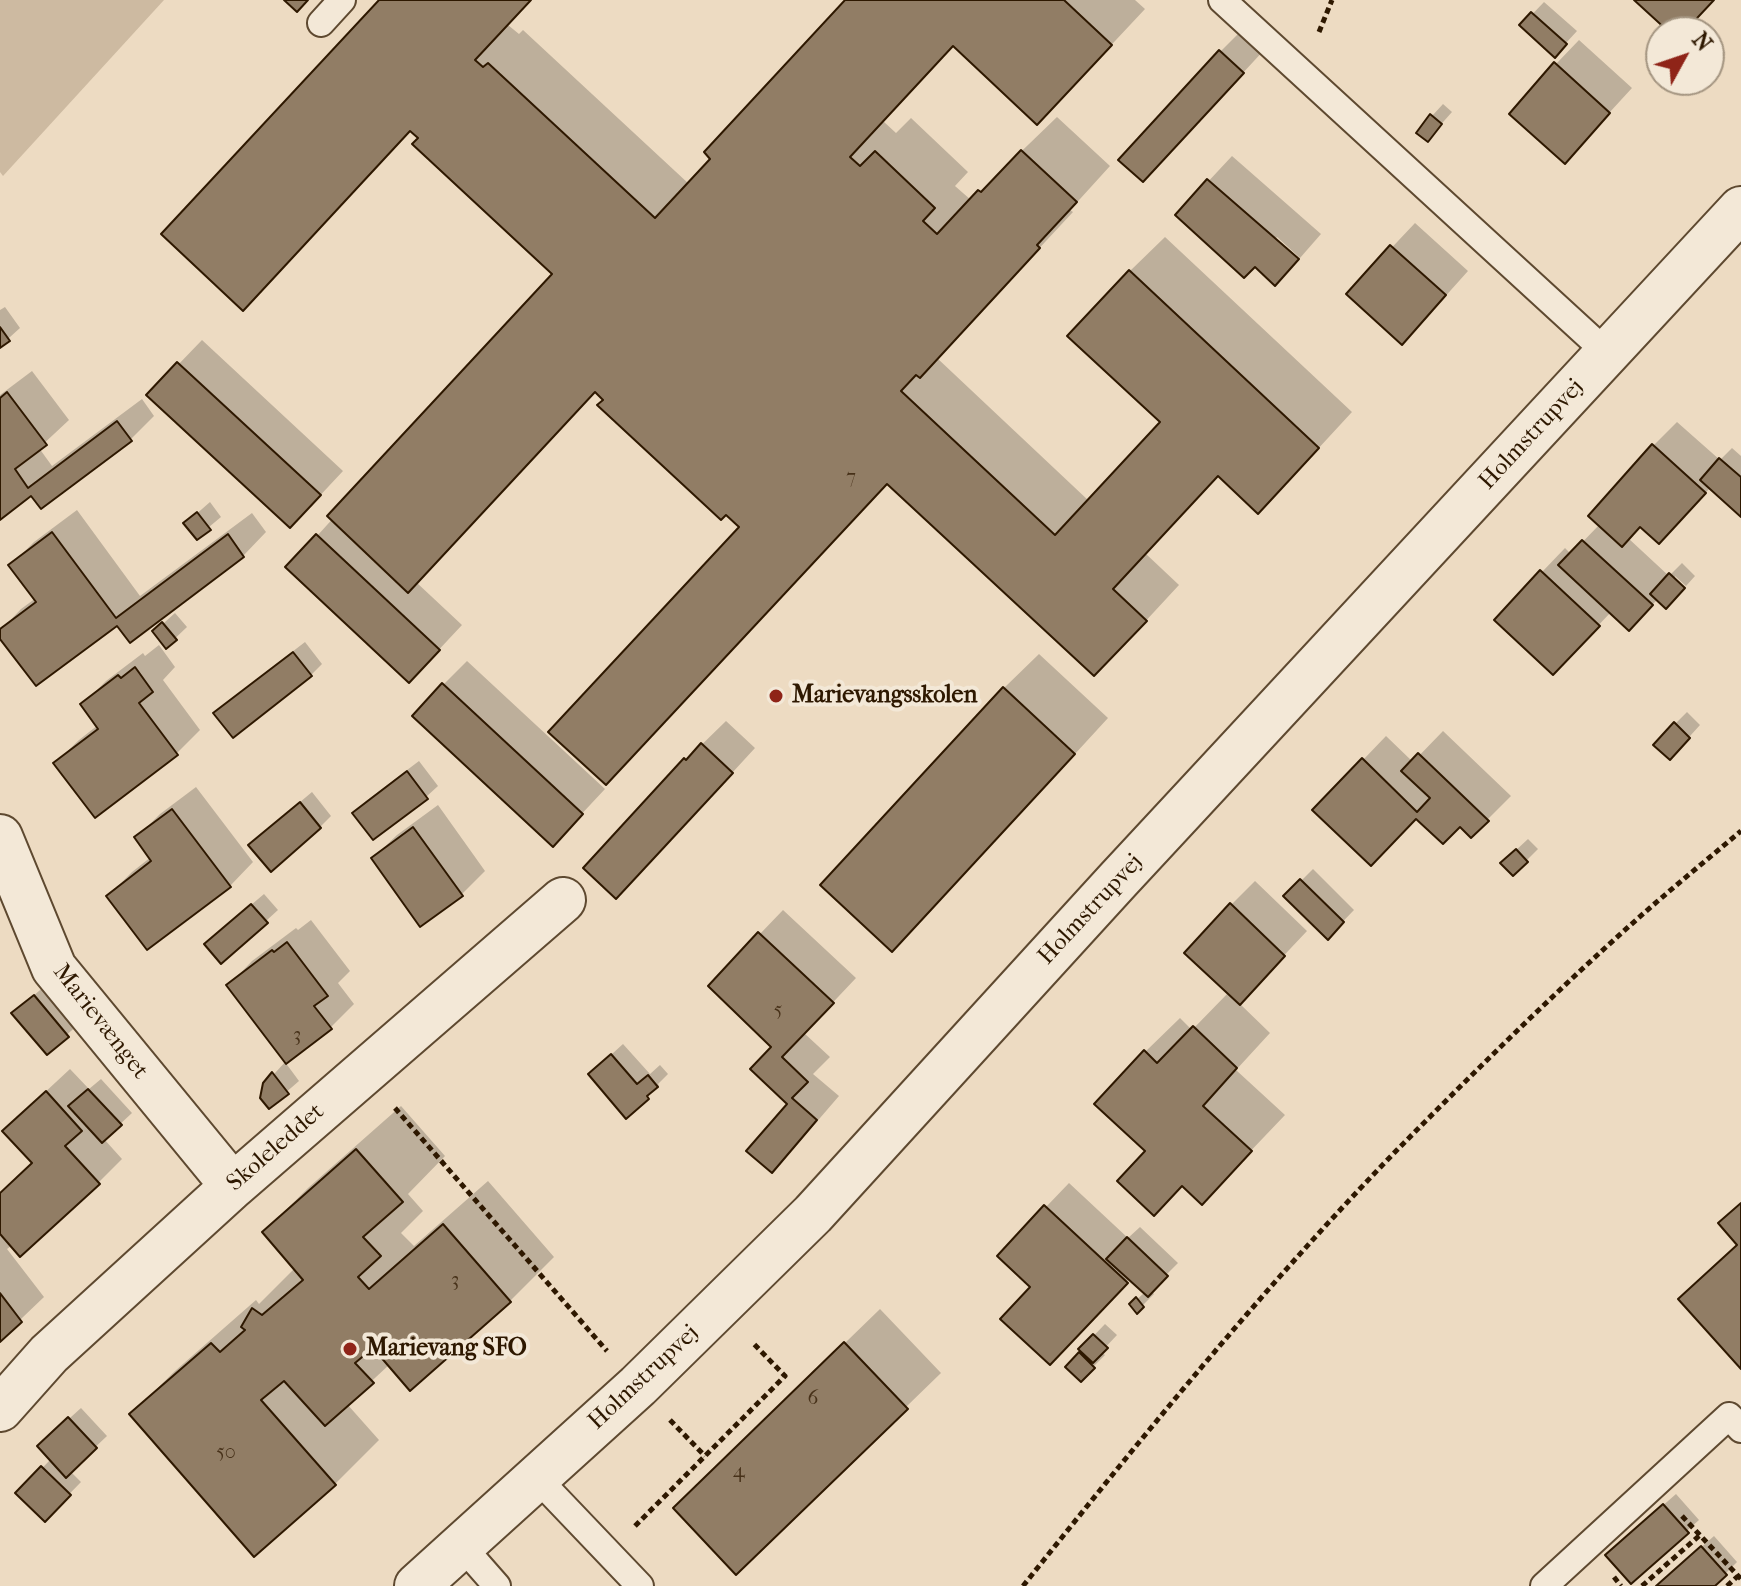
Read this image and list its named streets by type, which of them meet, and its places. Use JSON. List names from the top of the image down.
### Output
{
  "streets": {
    "street": ["Holmstrupvej", "Marievænget", "Skoleleddet"]
  },
  "crossings": [
    ["Marievænget", "Skoleleddet"]
  ],
  "places": ["Marievangsskolen", "Marievang SFO"],
  "house_numbers": [
    "7",
    "5",
    "3",
    "3",
    "6",
    "50",
    "4"
  ],
  "north": "top right"
}
